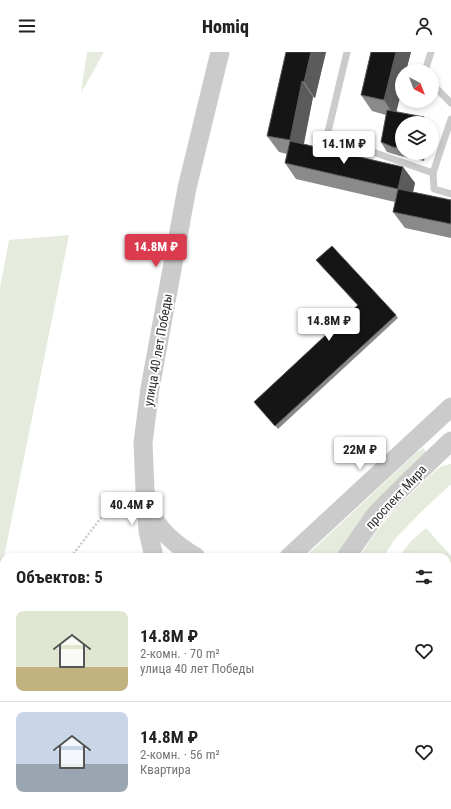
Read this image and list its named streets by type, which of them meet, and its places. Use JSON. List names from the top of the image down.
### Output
{
  "streets": {
    "street": ["улица 40 лет Победы", "проспект Мира"]
  },
  "north": "bottom right",
  "page": {
    "header": "Homiq",
    "price": [
      "14.1M ₽",
      "14.8M ₽",
      "14.8M ₽",
      "22M ₽",
      "40.4M ₽"
    ],
    "heading": "Объектов: 5",
    "list": [
      {
        "name": "14.8M ₽",
        "note": "2-комн. · 70 m² · улица 40 лет Победы"
      },
      {
        "name": "14.8M ₽",
        "note": "2-комн. · 56 m² · Квартира"
      }
    ]
  }
}
